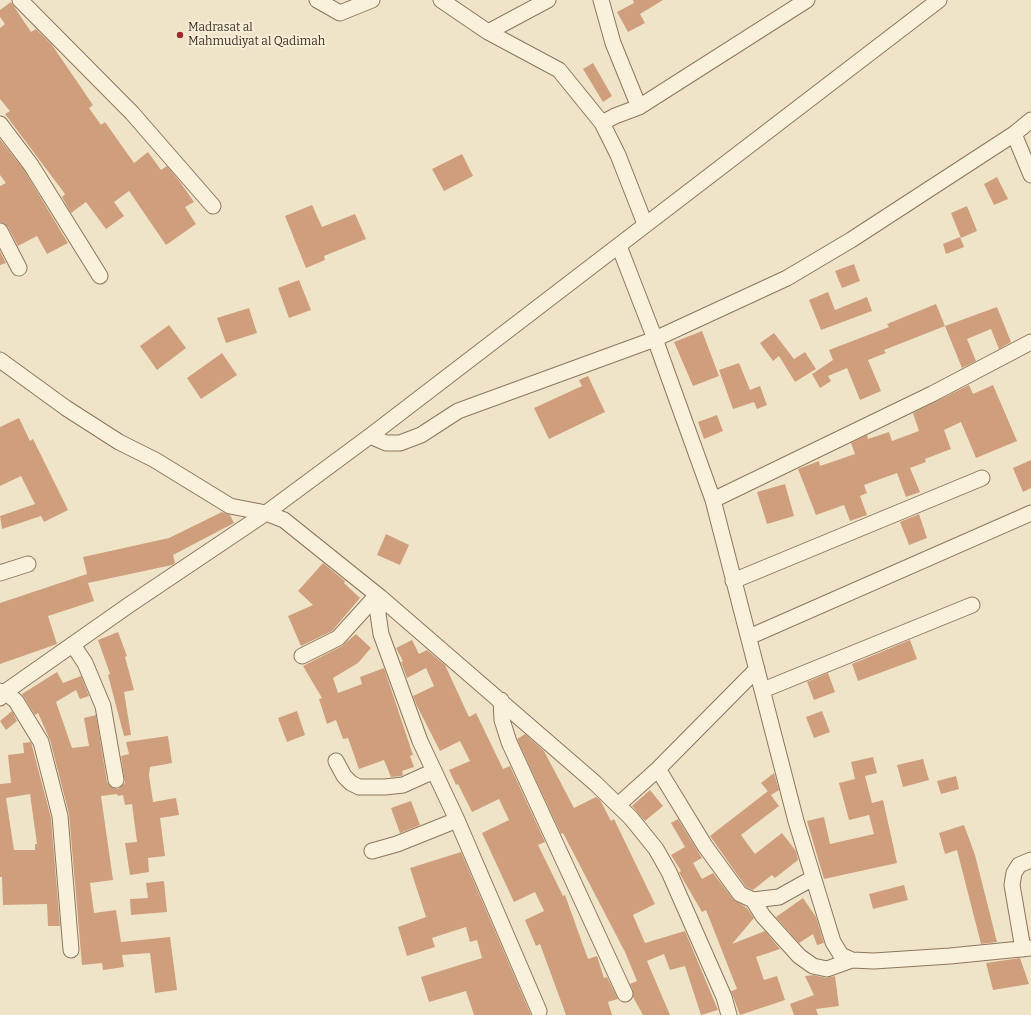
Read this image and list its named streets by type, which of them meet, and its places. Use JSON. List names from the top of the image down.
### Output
{
  "places": ["Madrasat al Mahmudiyat al Qadimah"]
}
